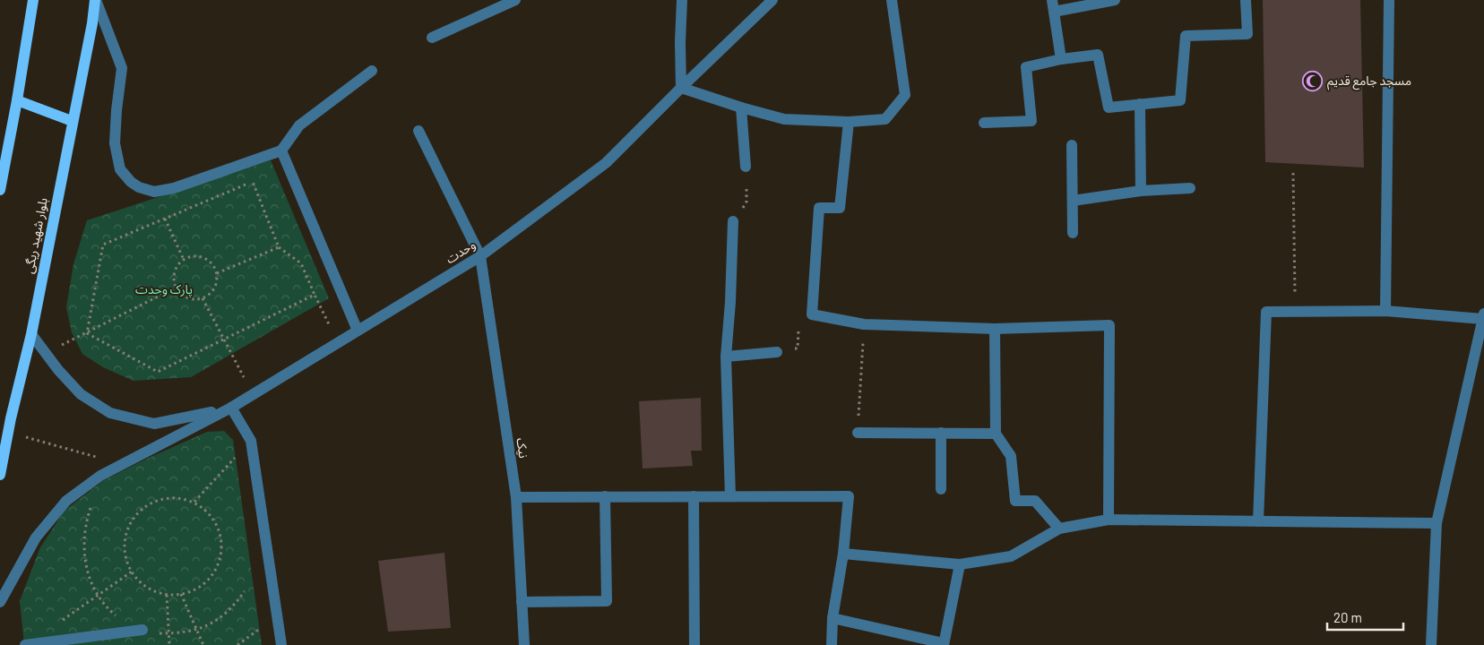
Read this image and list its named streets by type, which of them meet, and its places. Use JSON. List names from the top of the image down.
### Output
{
  "streets": {
    "main road": ["بلوار شهید ریگی"],
    "street": ["وحدت", "نیک"]
  },
  "crossings": [
    ["وحدت", "نیک"]
  ],
  "parks": ["پارک وحدت"],
  "places": {
    "mosque": ["مسجد جامع قدیم"]
  },
  "scale_bar": "20 m"
}
